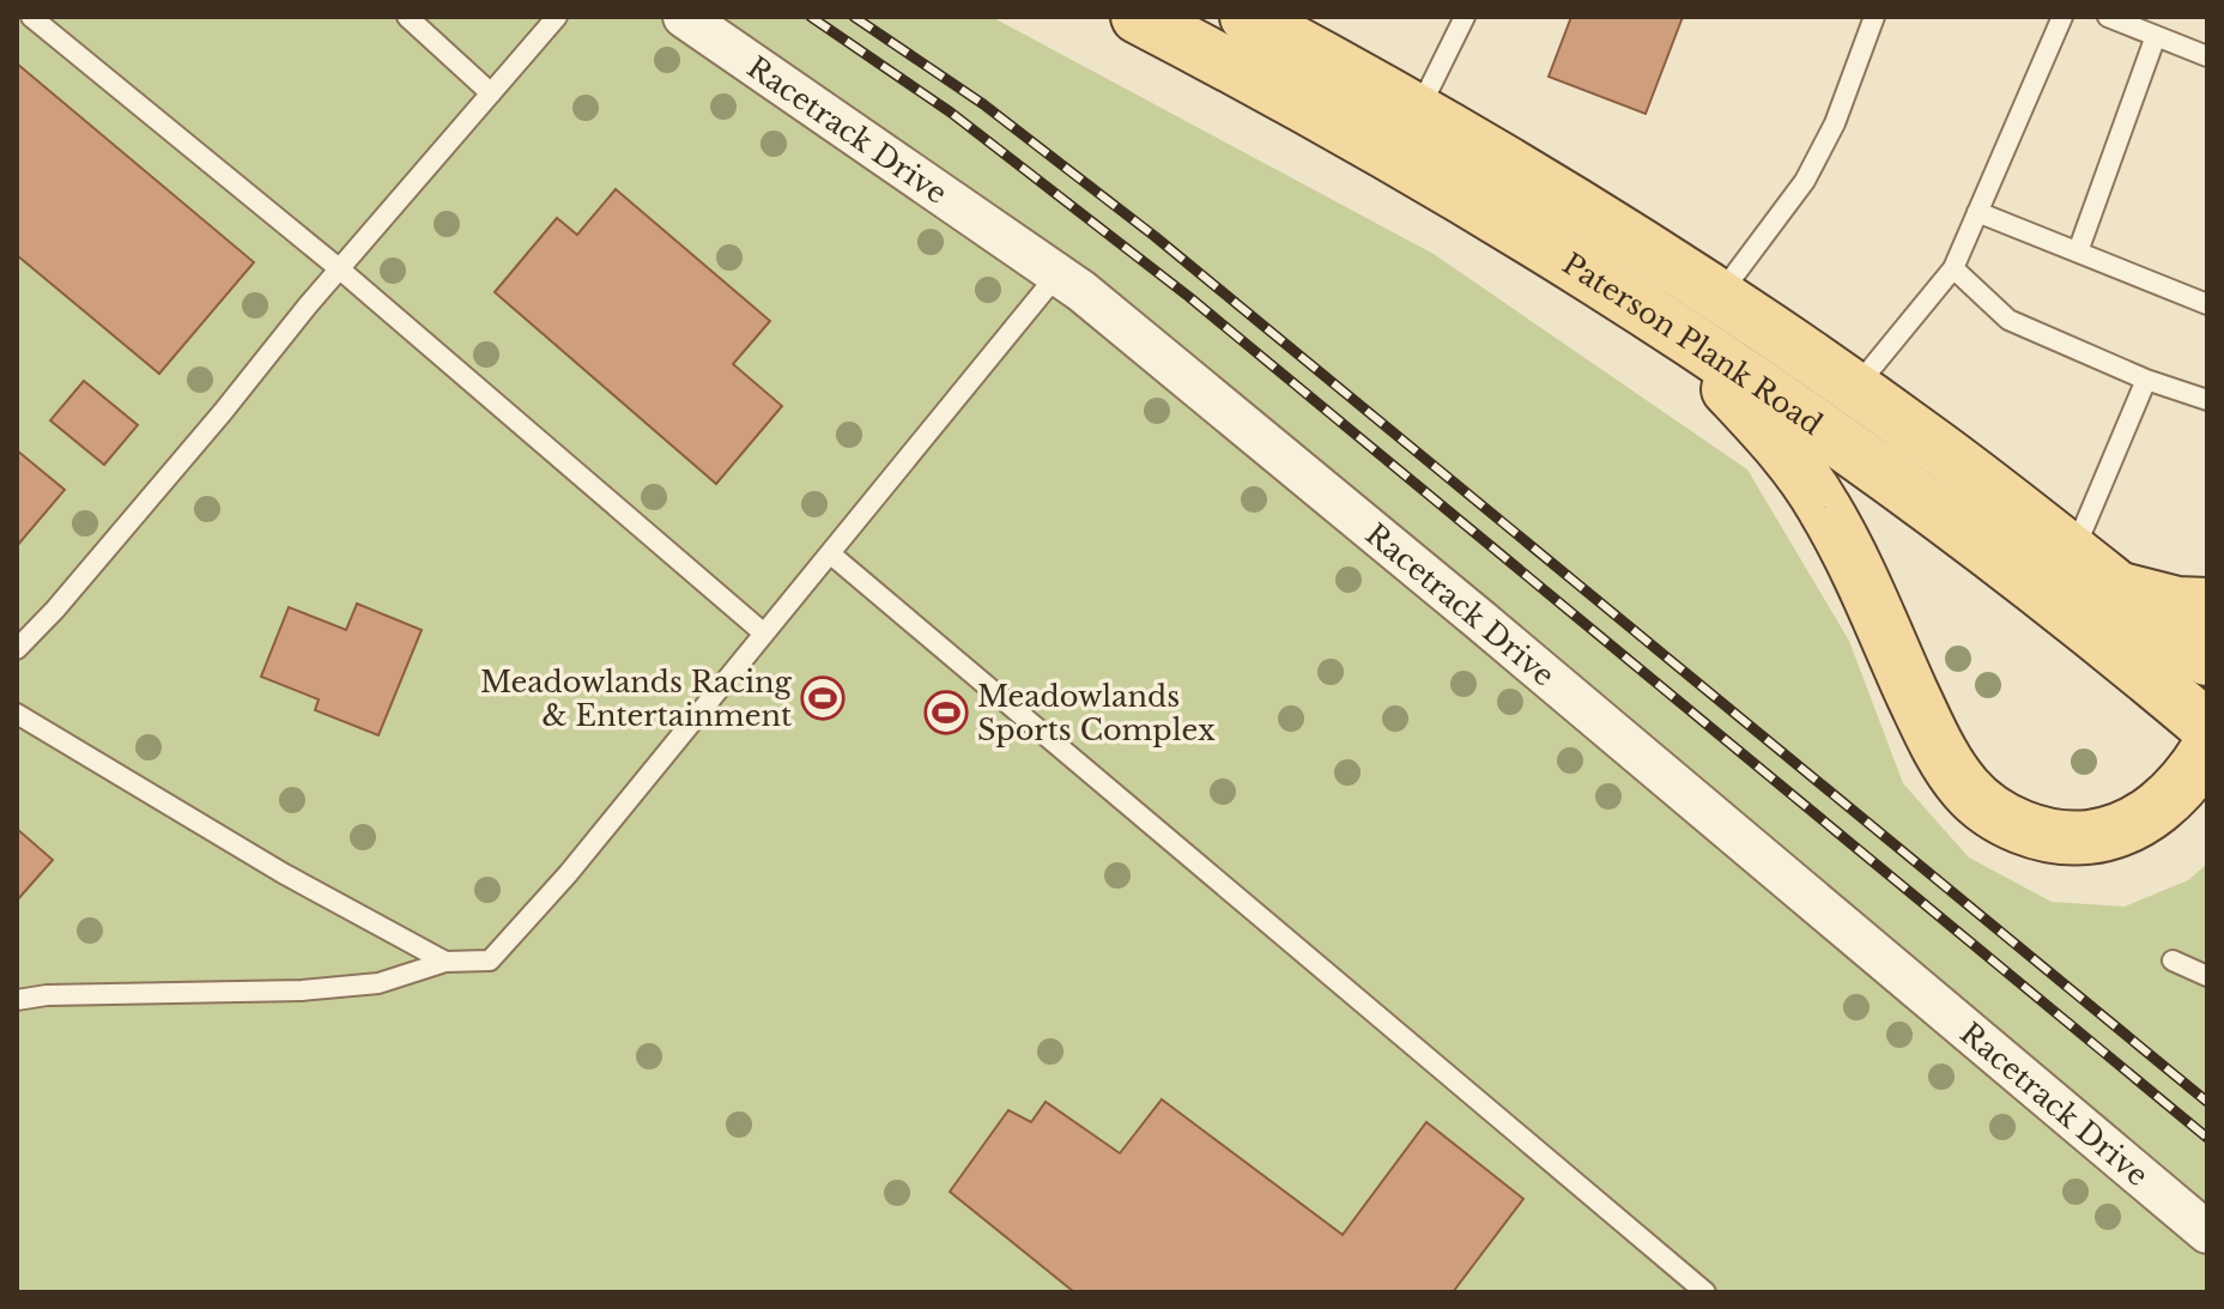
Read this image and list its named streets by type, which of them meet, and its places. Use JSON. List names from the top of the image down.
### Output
{
  "streets": {
    "main road": ["Paterson Plank Road"],
    "street": ["Racetrack Drive"]
  },
  "places": {
    "sports": ["Meadowlands Racing & Entertainment", "Meadowlands Sports Complex"]
  }
}
